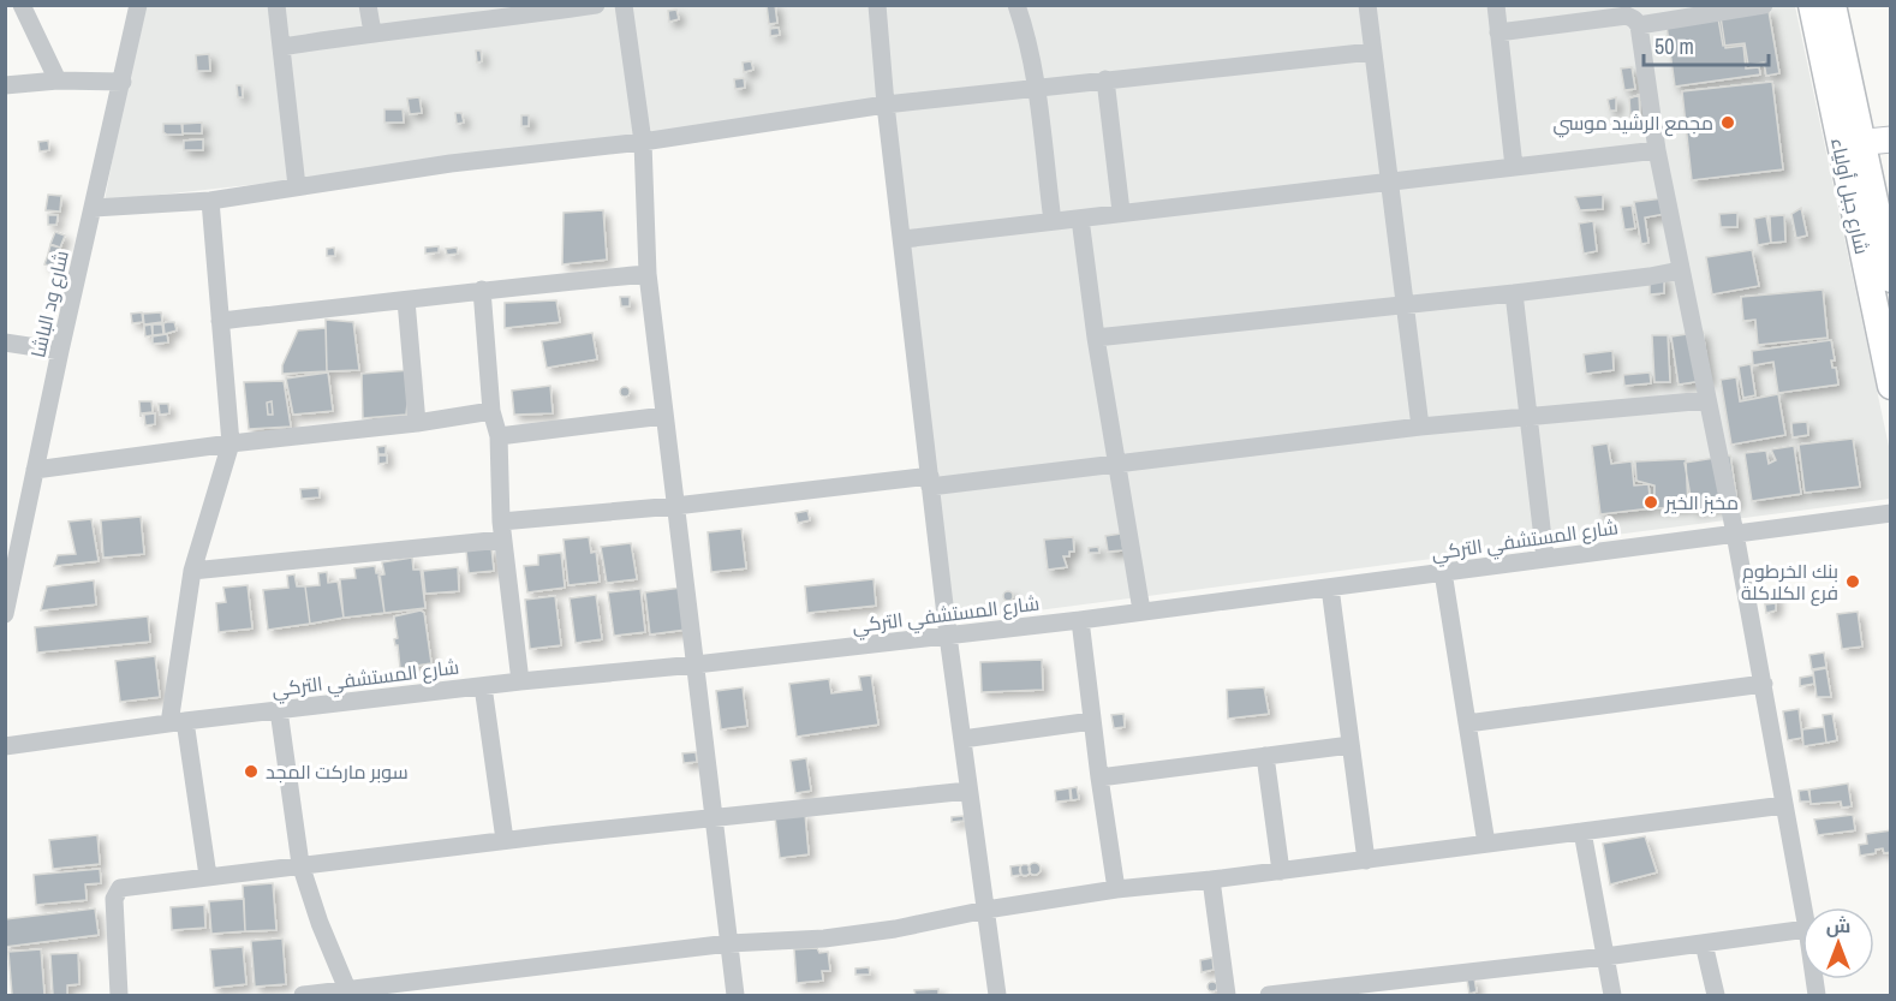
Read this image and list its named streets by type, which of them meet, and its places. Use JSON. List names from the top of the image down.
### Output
{
  "streets": {
    "main road": ["شارع جبل أولياء"],
    "street": ["شارع ود الباشا", "شارع المستشفي التركي"]
  },
  "places": [
    "مجمع الرشيد موسي",
    "مخبز الخير",
    "بنك الخرطوم فرع الكلاكلة",
    "سوبر ماركت المجد"
  ],
  "scale_bar": "50 m",
  "north": "top"
}
